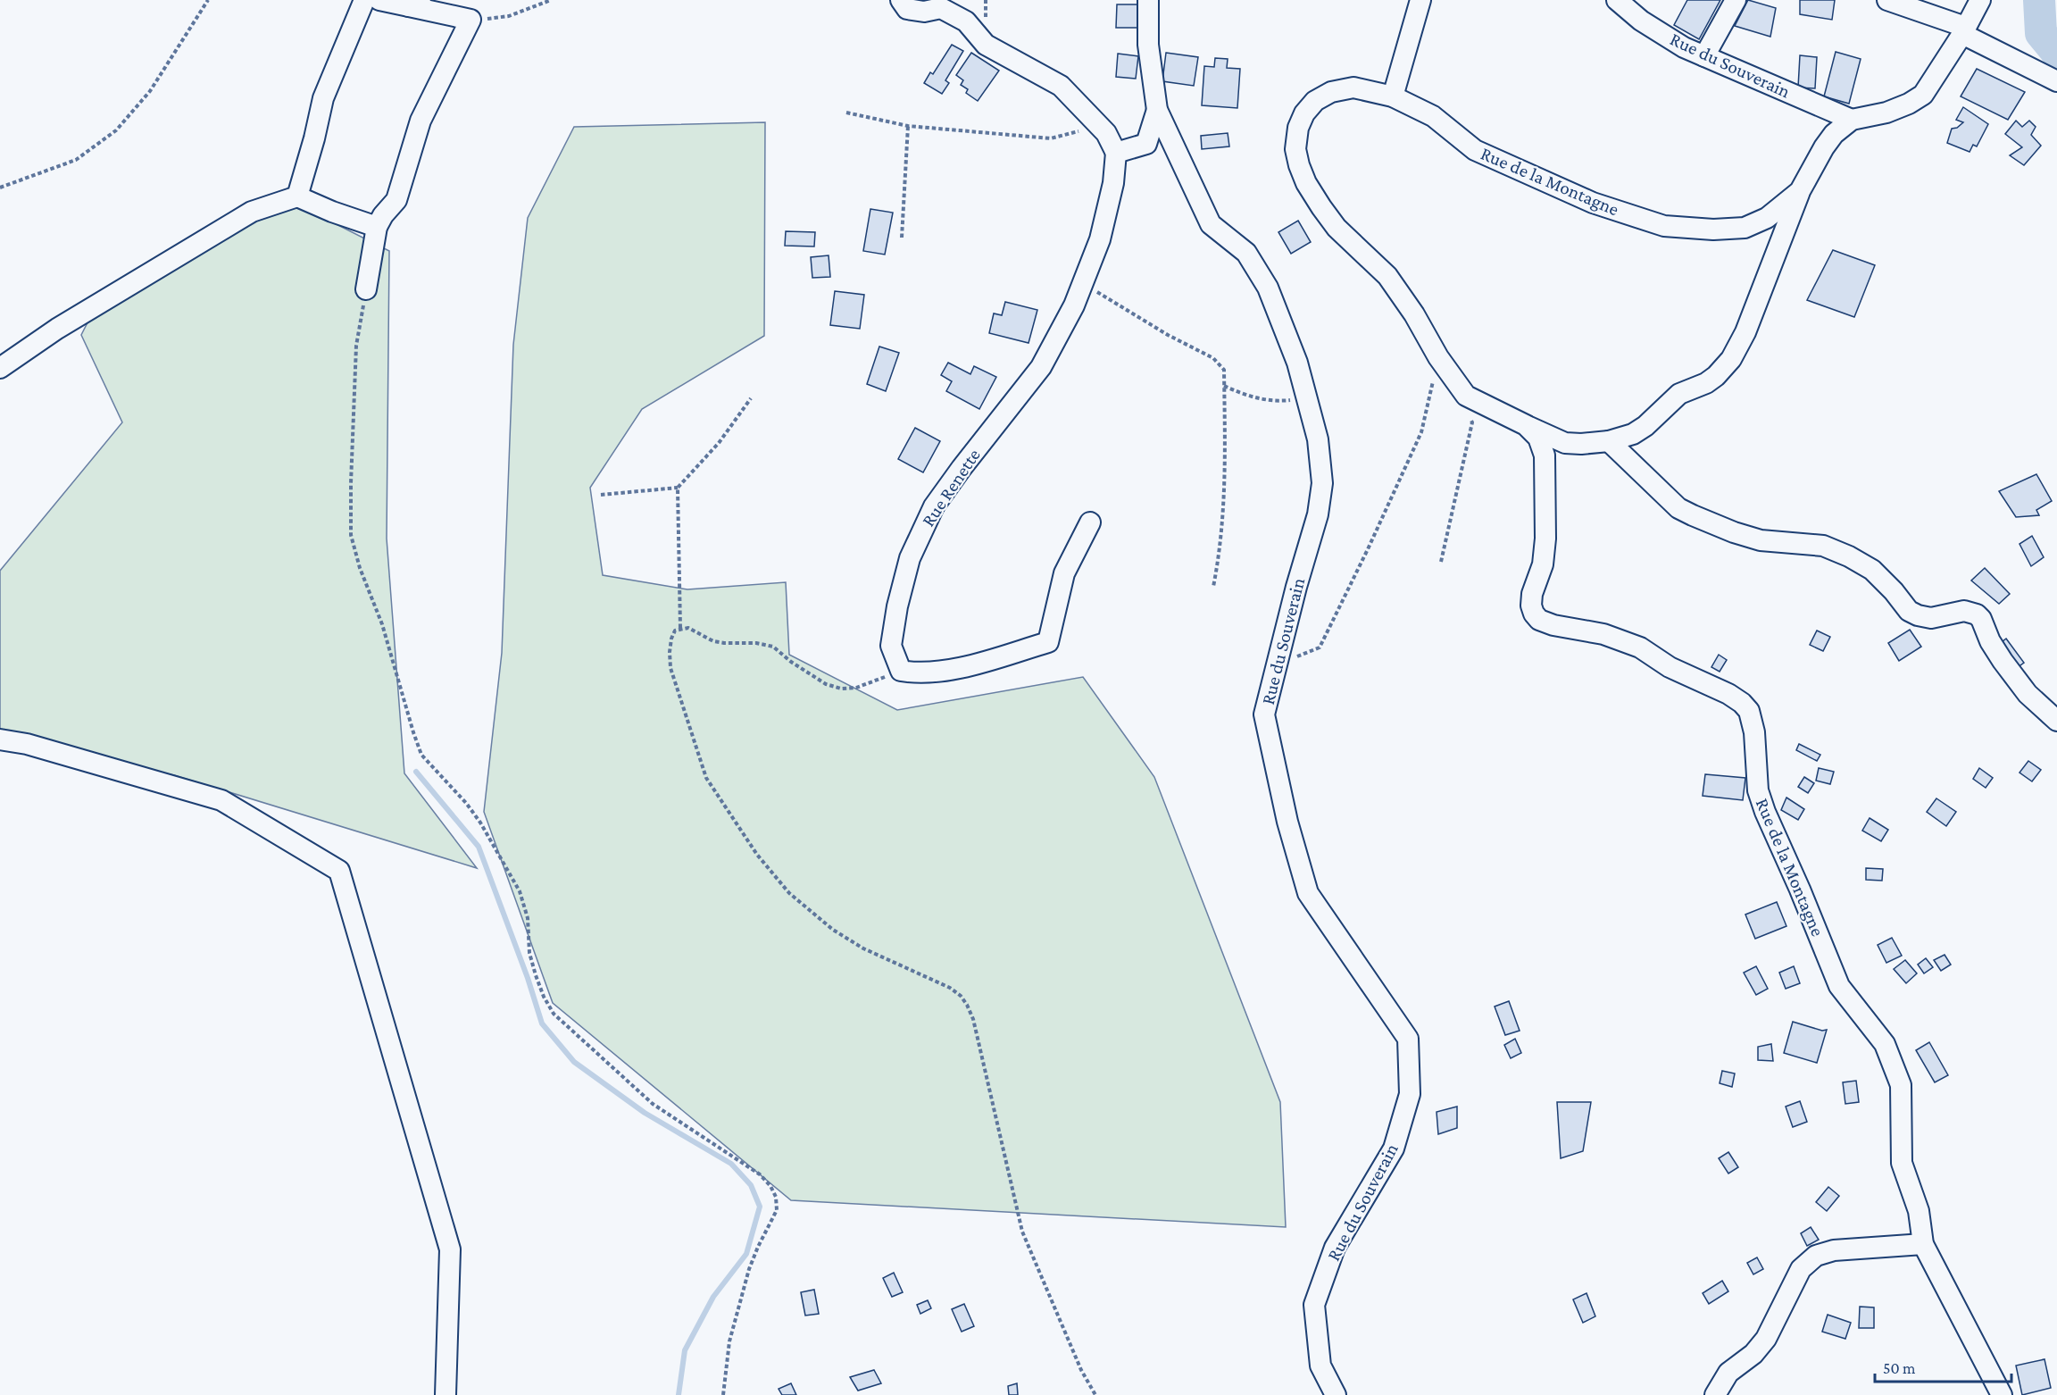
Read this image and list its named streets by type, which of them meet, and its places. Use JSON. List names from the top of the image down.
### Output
{
  "streets": {
    "street": ["Rue du Souverain", "Rue de la Montagne", "Rue Renette"]
  },
  "crossings": [
    ["Rue du Souverain", "Rue de la Montagne"]
  ],
  "scale_bar": "50 m"
}
